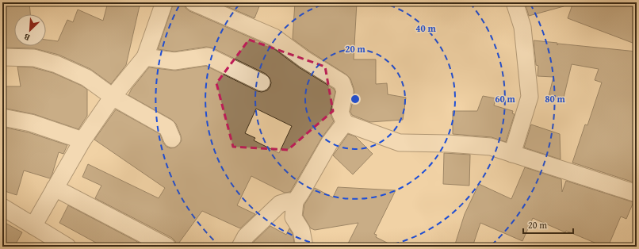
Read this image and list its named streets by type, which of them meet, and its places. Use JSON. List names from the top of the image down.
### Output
{
  "scale_bar": "20 m",
  "north": "bottom left",
  "rings": [
    "40 m",
    "20 m",
    "60 m",
    "80 m"
  ]
}
